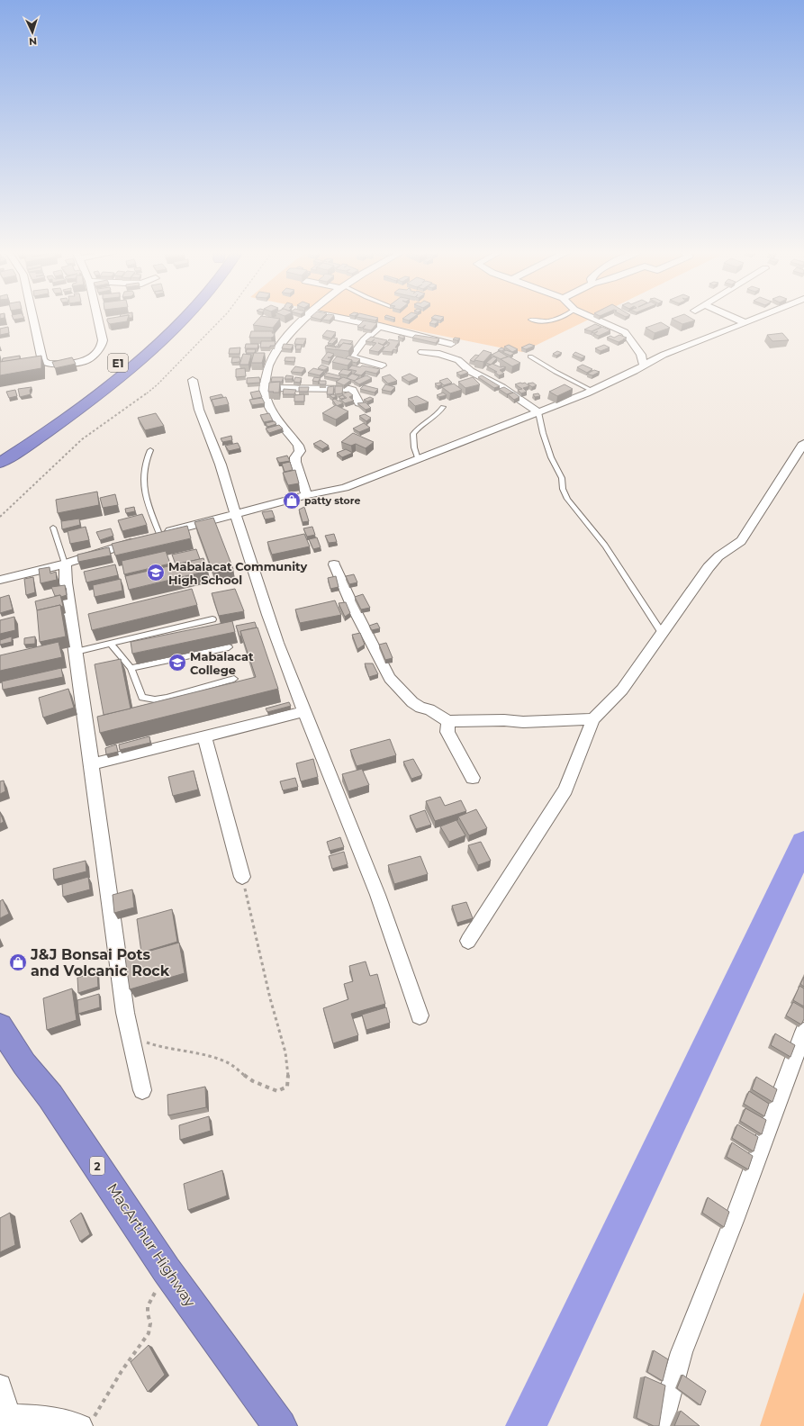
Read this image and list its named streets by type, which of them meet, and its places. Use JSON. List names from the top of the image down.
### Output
{
  "streets": {
    "highway": ["E1", "2", "MacArthur Highway"]
  },
  "places": {
    "shop": ["patty store", "J&J Bonsai Pots and Volcanic Rock"],
    "school or university": ["Mabalacat Community High School", "Mabalacat College"]
  },
  "north": "bottom"
}
